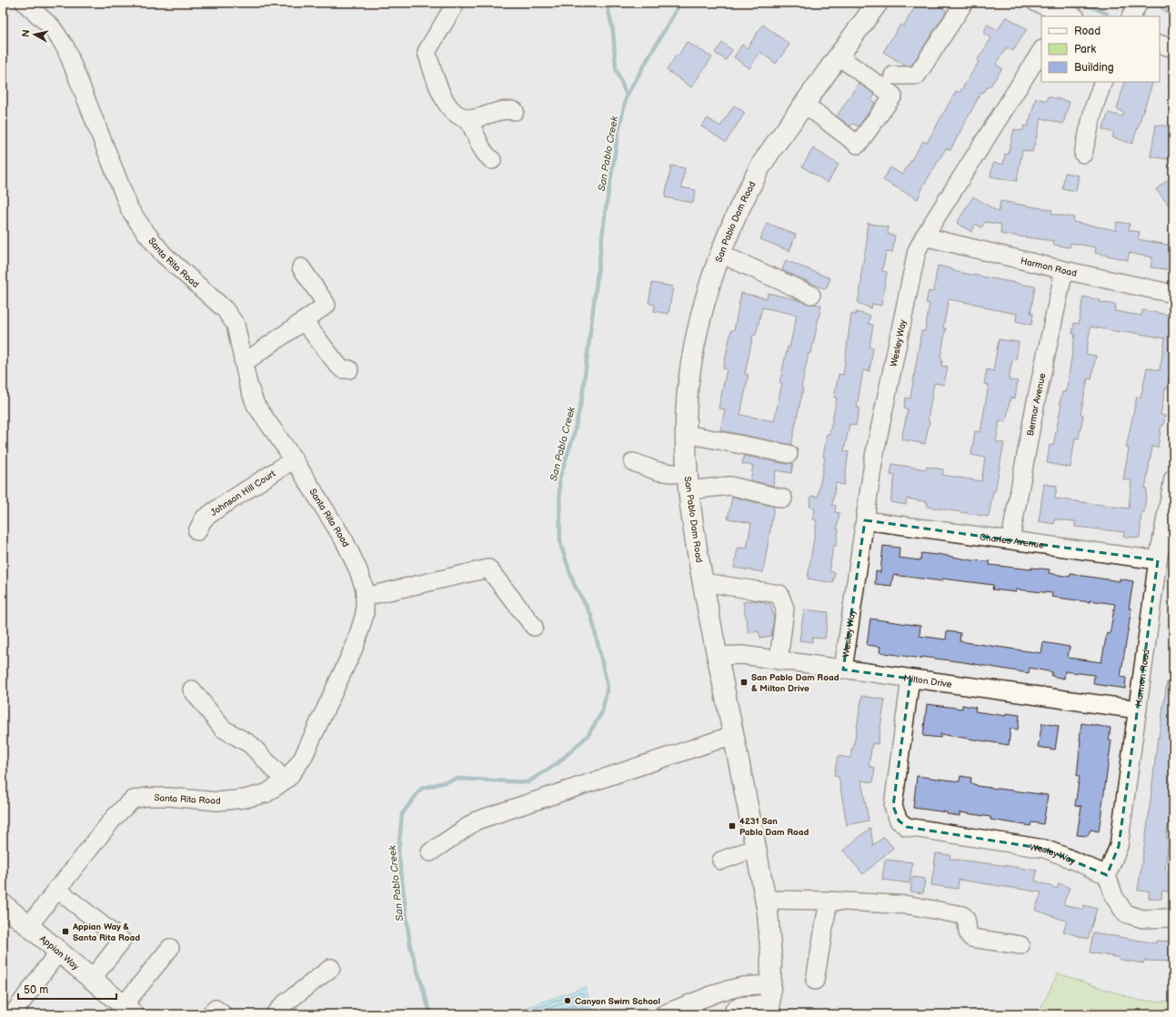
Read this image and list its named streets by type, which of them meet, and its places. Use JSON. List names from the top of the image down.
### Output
{
  "streets": {
    "main road": ["San Pablo Dam Road", "Appian Way"],
    "street": [
      "Santa Rita Road",
      "Harmon Road",
      "Wesley Way",
      "Bermar Avenue",
      "Johnson Hill Court",
      "Charles Avenue",
      "Milton Drive"
    ]
  },
  "crossings": [
    ["San Pablo Dam Road", "Milton Drive"],
    ["Santa Rita Road", "Johnson Hill Court"],
    ["Santa Rita Road", "Appian Way"],
    ["Harmon Road", "Wesley Way"],
    ["Harmon Road", "Bermar Avenue"],
    ["Harmon Road", "Charles Avenue"],
    ["Harmon Road", "Milton Drive"],
    ["Wesley Way", "Charles Avenue"],
    ["Wesley Way", "Milton Drive"],
    ["Bermar Avenue", "Charles Avenue"]
  ],
  "water": ["San Pablo Creek"],
  "places": {
    "transit": ["San Pablo Dam Road & Milton Drive", "4231 San Pablo Dam Road", "Appian Way & Santa Rita Road"],
    "other": ["Canyon Swim School"]
  },
  "legend": ["Road", "Park", "Building"],
  "scale_bar": "50 m",
  "north": "left"
}
